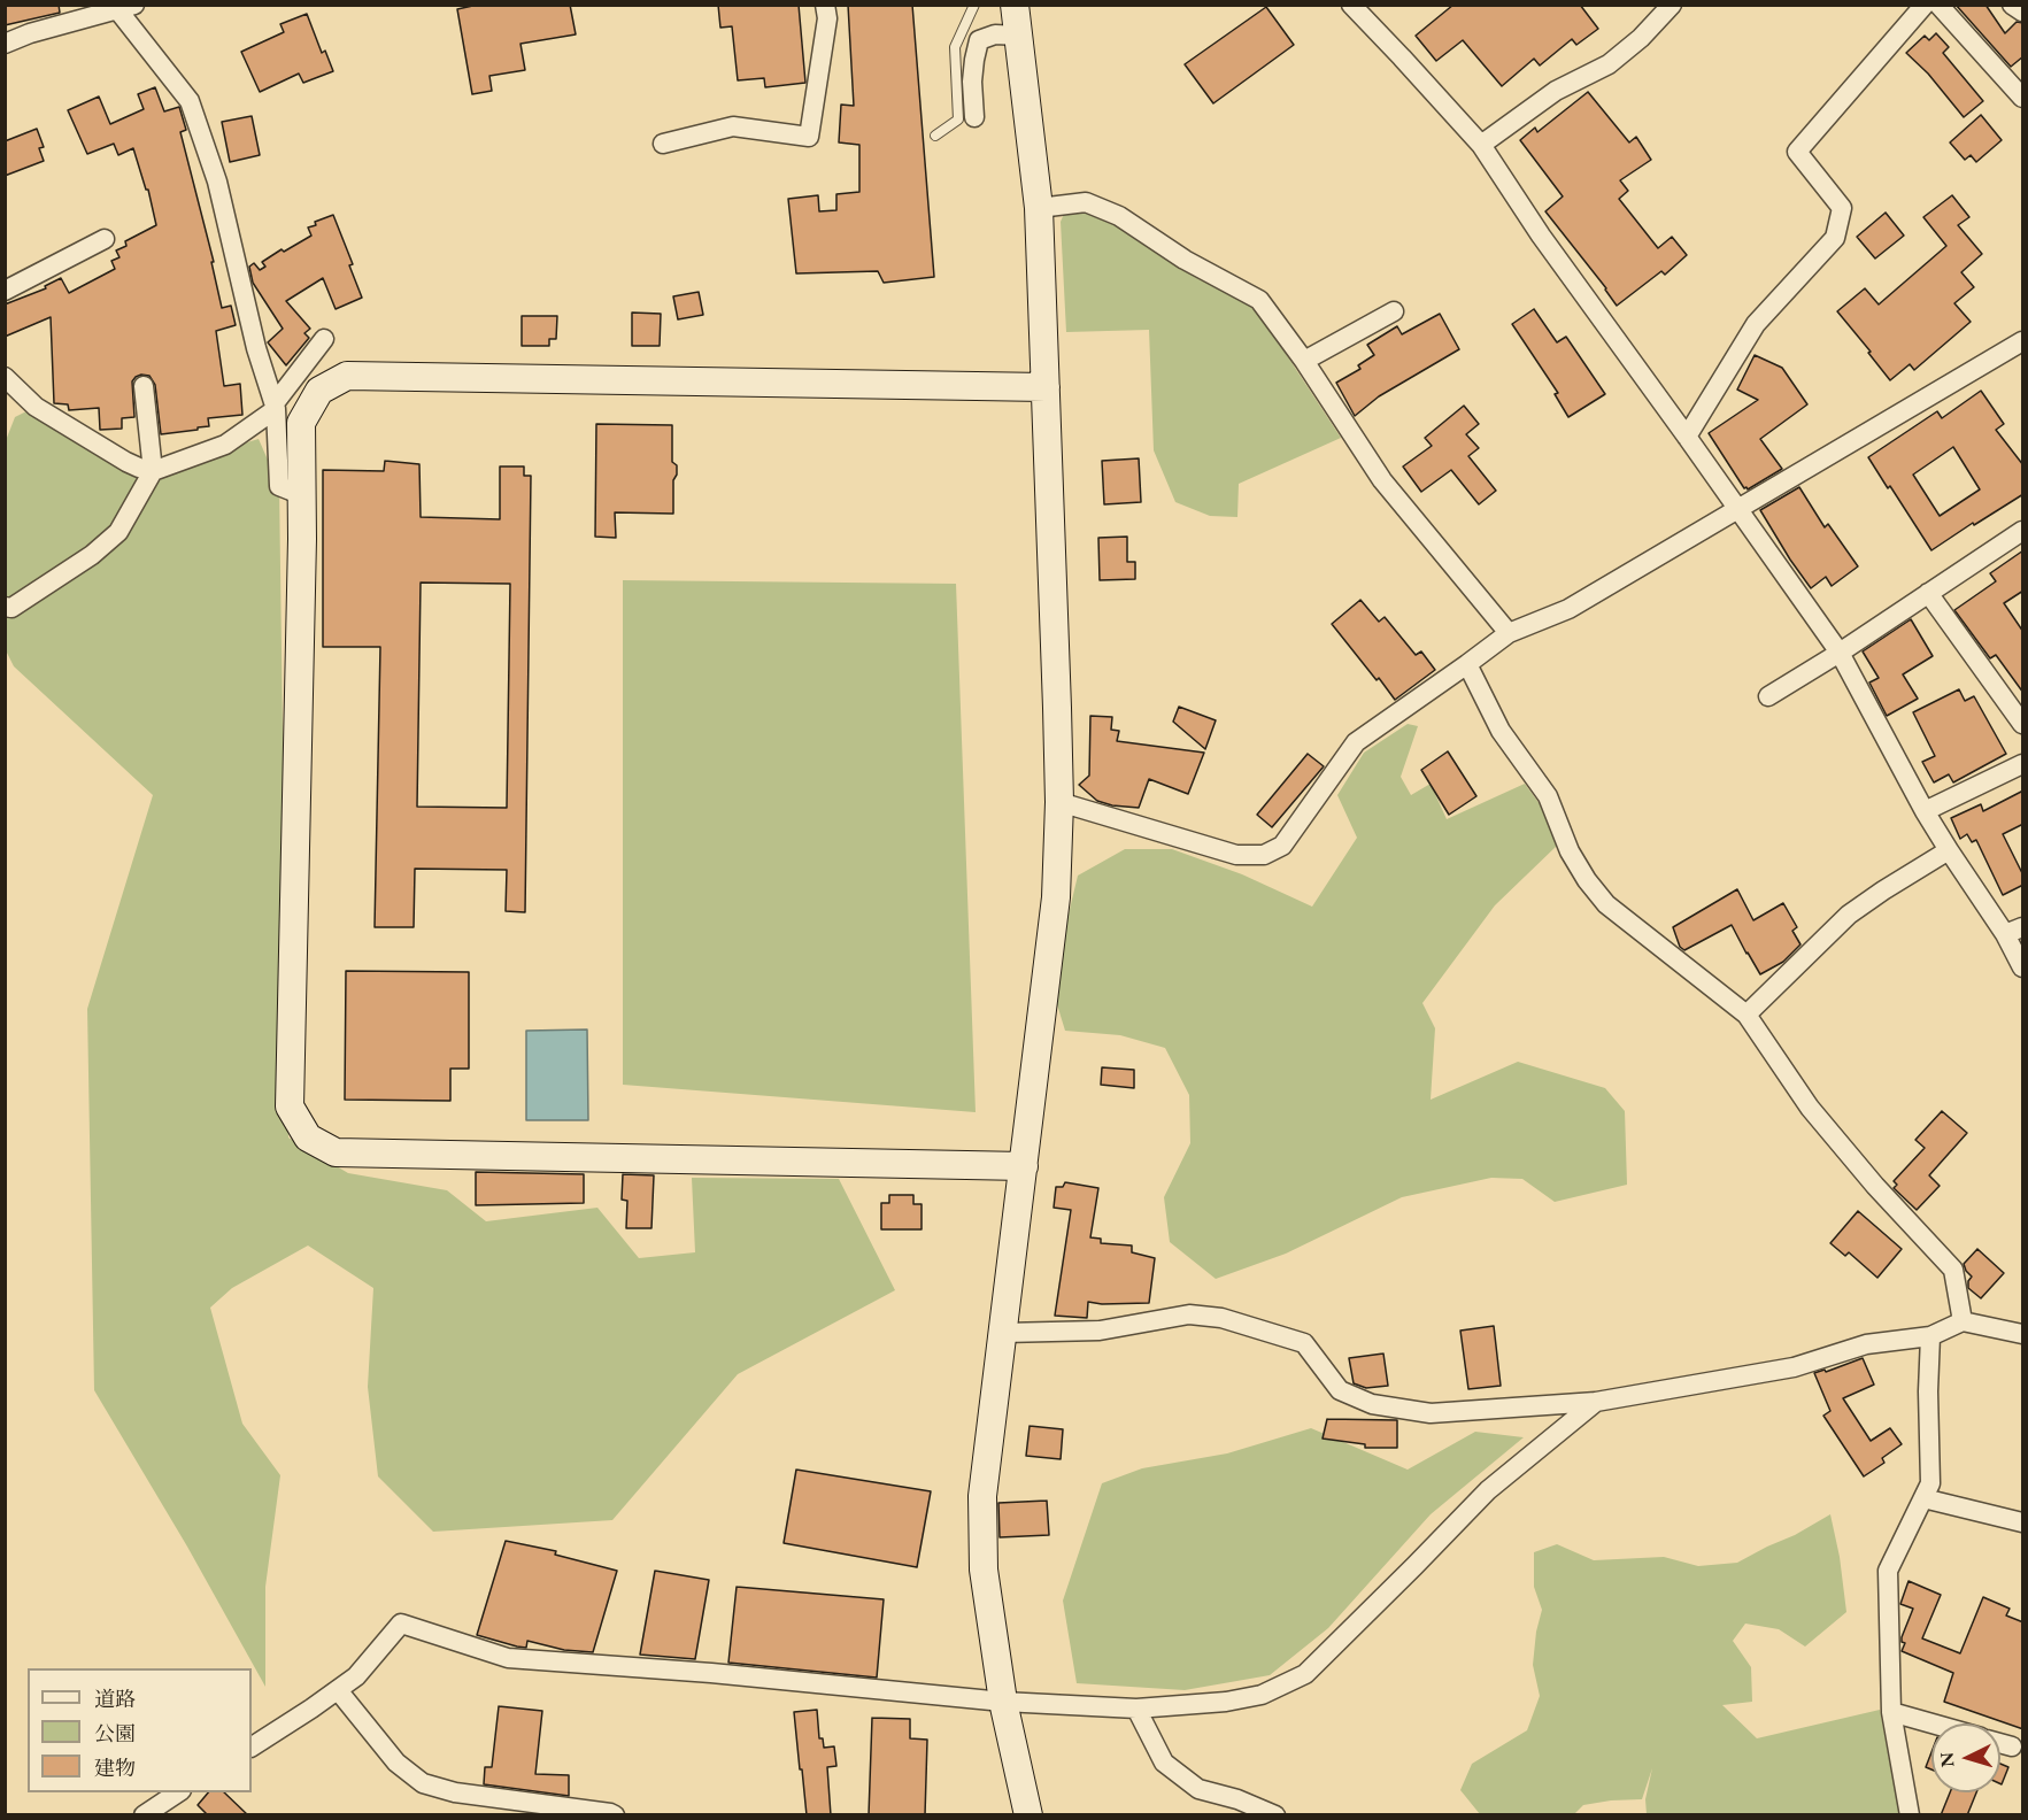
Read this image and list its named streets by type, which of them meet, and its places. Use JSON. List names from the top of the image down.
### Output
{
  "legend": ["道路", "公園", "建物"],
  "north": "left"
}
